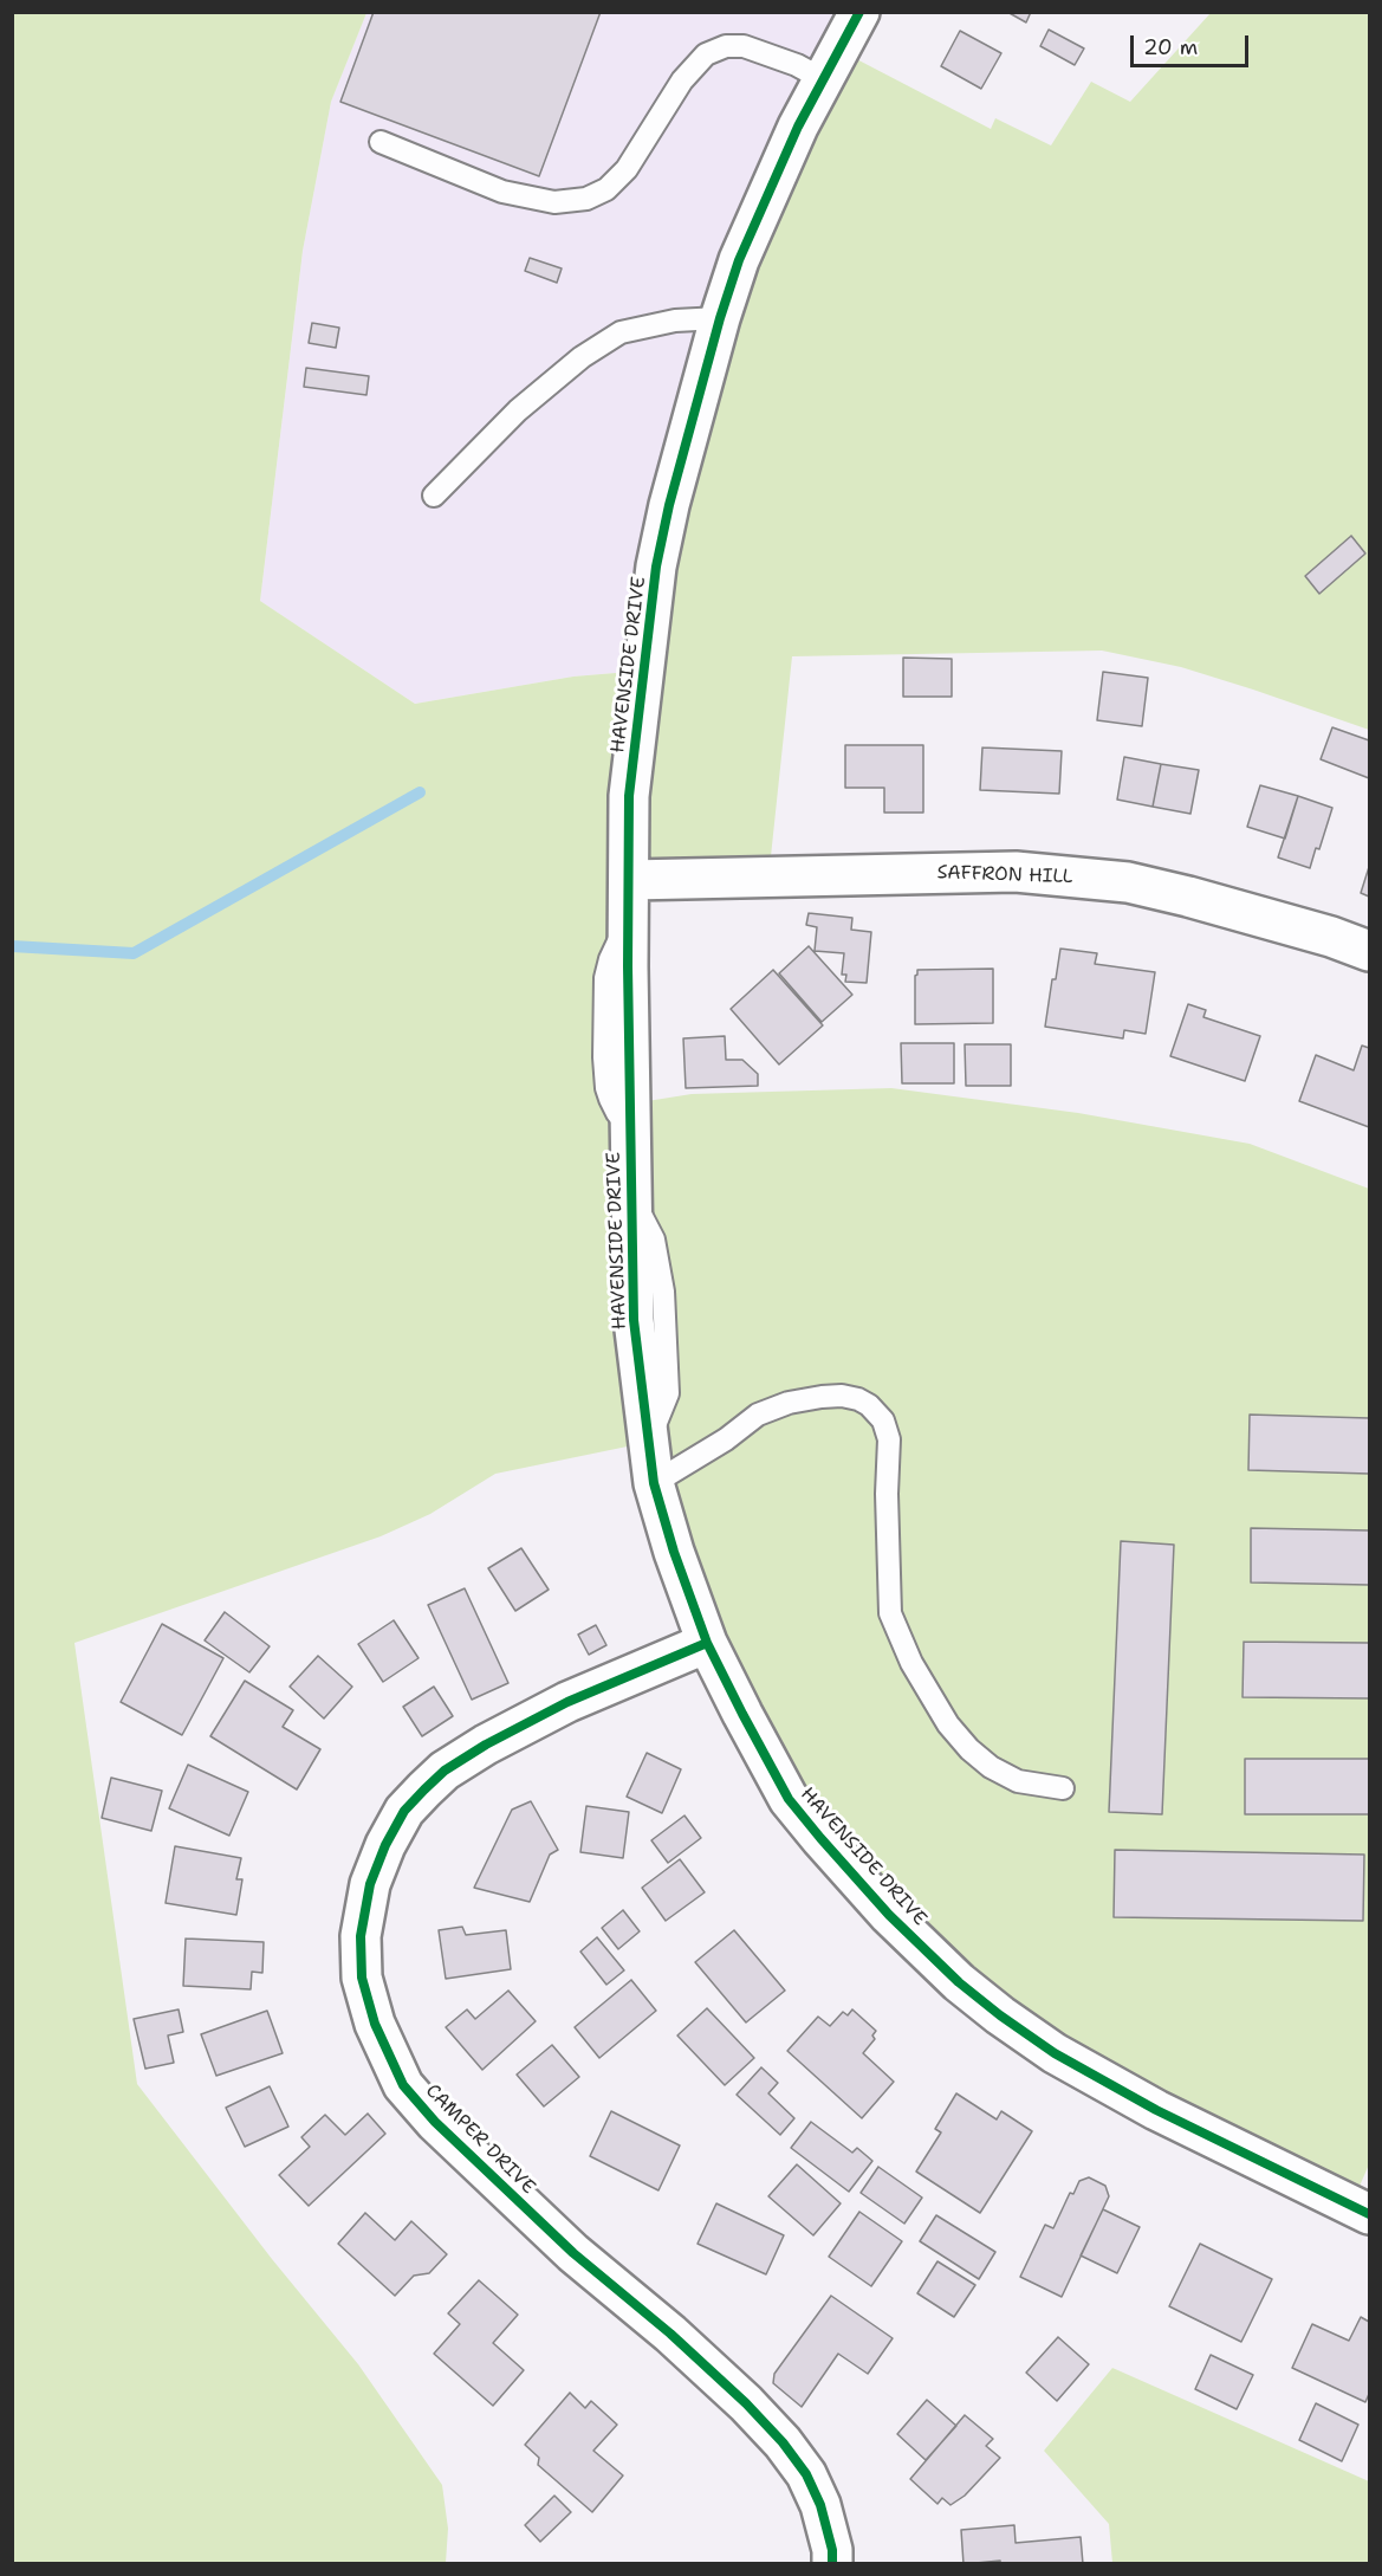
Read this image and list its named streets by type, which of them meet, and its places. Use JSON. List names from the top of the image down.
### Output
{
  "streets": {
    "street": ["HAVENSIDE DRIVE", "SAFFRON HILL", "CAMPER DRIVE"]
  },
  "crossings": [
    ["HAVENSIDE DRIVE", "SAFFRON HILL"],
    ["HAVENSIDE DRIVE", "CAMPER DRIVE"]
  ],
  "scale_bar": "20 m"
}
